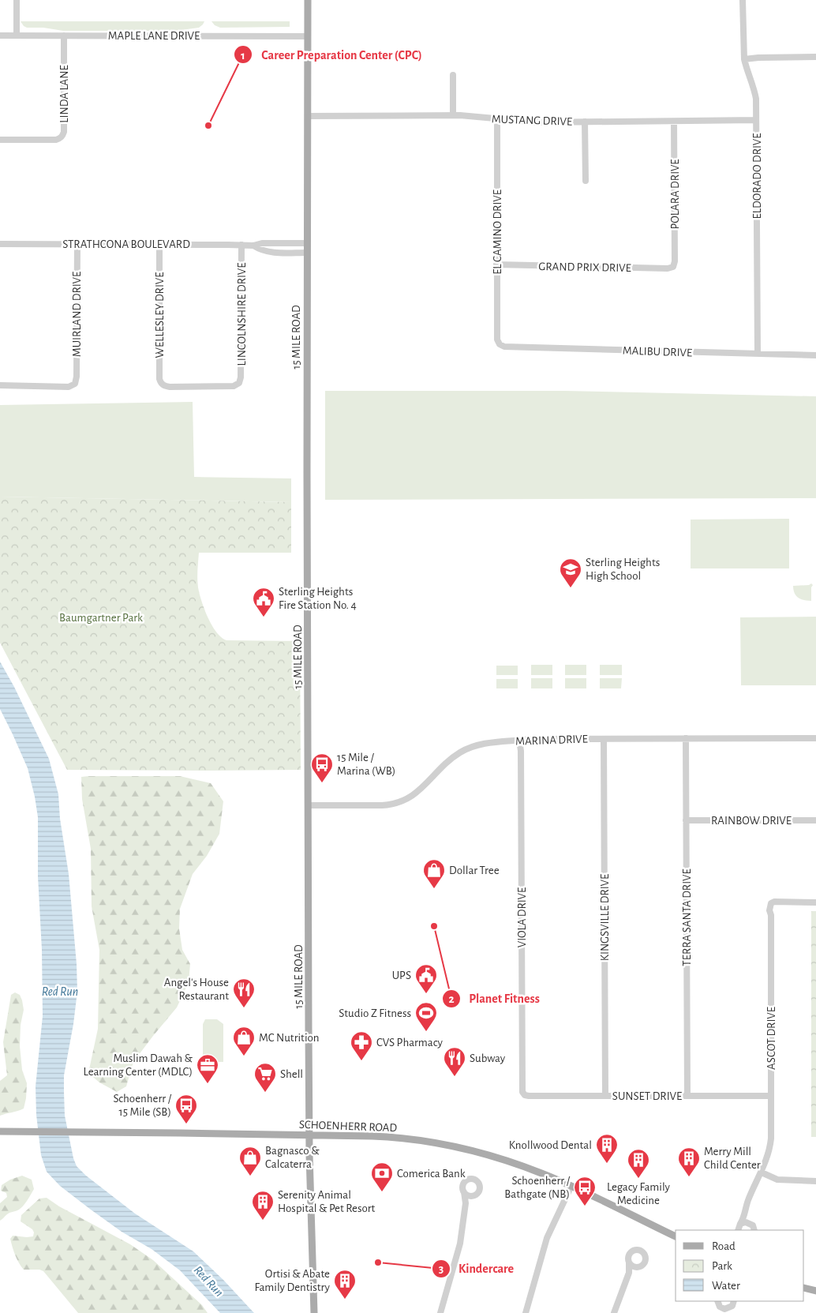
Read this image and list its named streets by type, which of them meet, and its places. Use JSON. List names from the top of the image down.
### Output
{
  "streets": {
    "main road": ["15 MILE ROAD", "SCHOENHERR ROAD"],
    "street": [
      "MAPLE LANE DRIVE",
      "LINDA LANE",
      "MUSTANG DRIVE",
      "ELDORADO DRIVE",
      "POLARA DRIVE",
      "EL CAMINO DRIVE",
      "STRATHCONA BOULEVARD",
      "GRAND PRIX DRIVE",
      "MUIRLAND DRIVE",
      "LINCOLNSHIRE DRIVE",
      "WELLESLEY DRIVE",
      "MALIBU DRIVE",
      "MARINA DRIVE",
      "RAINBOW DRIVE",
      "VIOLA DRIVE",
      "KINGSVILLE DRIVE",
      "TERRA SANTA DRIVE",
      "ASCOT DRIVE",
      "SUNSET DRIVE"
    ]
  },
  "crossings": [
    ["MAPLE LANE DRIVE", "LINDA LANE"],
    ["MAPLE LANE DRIVE", "15 MILE ROAD"],
    ["MUSTANG DRIVE", "ELDORADO DRIVE"],
    ["MUSTANG DRIVE", "POLARA DRIVE"],
    ["MUSTANG DRIVE", "EL CAMINO DRIVE"],
    ["MUSTANG DRIVE", "15 MILE ROAD"],
    ["ELDORADO DRIVE", "MALIBU DRIVE"],
    ["POLARA DRIVE", "GRAND PRIX DRIVE"],
    ["EL CAMINO DRIVE", "GRAND PRIX DRIVE"],
    ["EL CAMINO DRIVE", "MALIBU DRIVE"],
    ["STRATHCONA BOULEVARD", "MUIRLAND DRIVE"],
    ["STRATHCONA BOULEVARD", "LINCOLNSHIRE DRIVE"],
    ["STRATHCONA BOULEVARD", "WELLESLEY DRIVE"],
    ["STRATHCONA BOULEVARD", "15 MILE ROAD"],
    ["LINCOLNSHIRE DRIVE", "WELLESLEY DRIVE"],
    ["15 MILE ROAD", "MARINA DRIVE"],
    ["15 MILE ROAD", "SCHOENHERR ROAD"],
    ["MARINA DRIVE", "VIOLA DRIVE"],
    ["MARINA DRIVE", "KINGSVILLE DRIVE"],
    ["MARINA DRIVE", "TERRA SANTA DRIVE"],
    ["RAINBOW DRIVE", "TERRA SANTA DRIVE"],
    ["VIOLA DRIVE", "SUNSET DRIVE"],
    ["KINGSVILLE DRIVE", "SUNSET DRIVE"],
    ["TERRA SANTA DRIVE", "SUNSET DRIVE"],
    ["ASCOT DRIVE", "SUNSET DRIVE"]
  ],
  "water": ["Red Run"],
  "parks": ["Baumgartner Park"],
  "places": {
    "other": ["Career Preparation Center (CPC)", "Planet Fitness", "Kindercare"],
    "school or university": ["Sterling Heights High School"],
    "public building": ["Sterling Heights Fire Station No. 4", "UPS"],
    "bus stop": ["15 Mile / Marina (WB)", "Schoenherr / 15 Mile (SB)", "Schoenherr / Bathgate (NB)"],
    "shop": ["Dollar Tree", "MC Nutrition", "Bagnasco & Calcaterra"],
    "restaurant": ["Angel's House Restaurant", "Subway"],
    "sports": ["Studio Z Fitness"],
    "pharmacy": ["CVS Pharmacy"],
    "office": ["Muslim Dawah & Learning Center (MDLC)"],
    "supermarket": ["Shell"],
    "building": [
      "Knollwood Dental",
      "Merry Mill Child Center",
      "Legacy Family Medicine",
      "Serenity Animal Hospital & Pet Resort",
      "Ortisi & Abate Family Dentistry"
    ],
    "bank": ["Comerica Bank"]
  },
  "legend": ["Road", "Park", "Water"]
}
